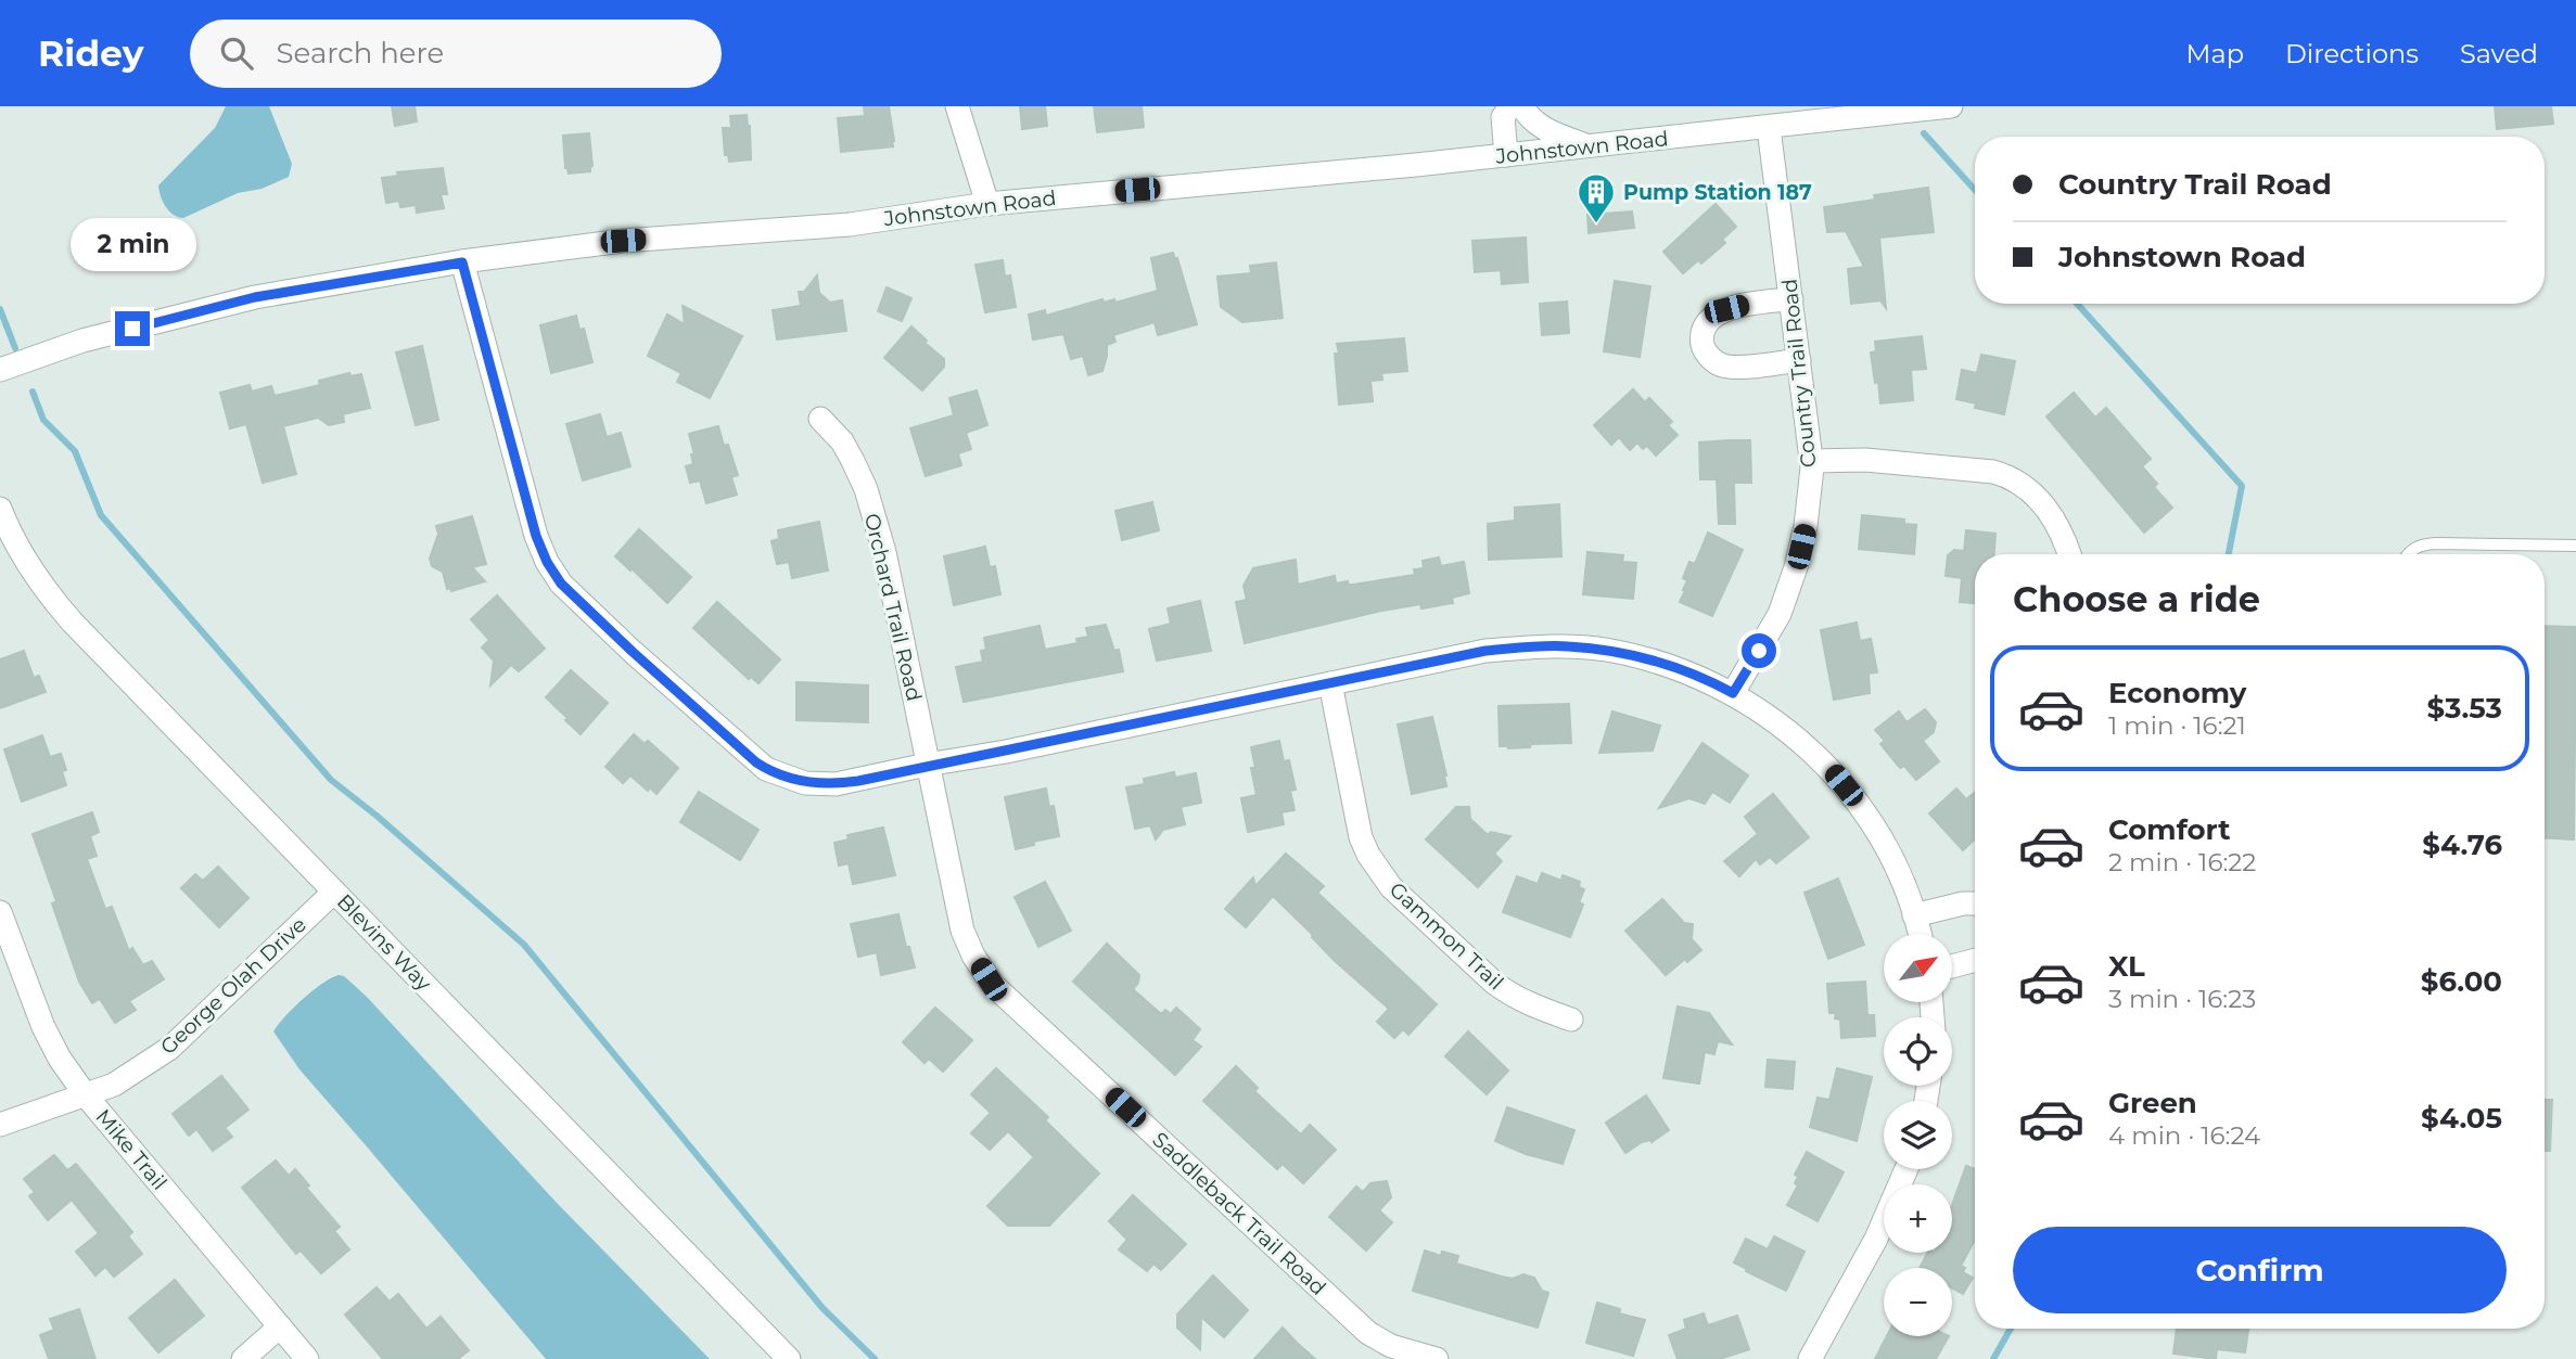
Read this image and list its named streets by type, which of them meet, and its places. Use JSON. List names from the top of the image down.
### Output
{
  "streets": {
    "street": [
      "Johnstown Road",
      "Country Trail Road",
      "Orchard Trail Road",
      "Gammon Trail",
      "Blevins Way",
      "George Olah Drive",
      "Mike Trail",
      "Saddleback Trail Road"
    ]
  },
  "crossings": [
    ["Johnstown Road", "Country Trail Road"],
    ["Orchard Trail Road", "Saddleback Trail Road"],
    ["Blevins Way", "George Olah Drive"],
    ["George Olah Drive", "Mike Trail"]
  ],
  "places": {
    "building": ["Pump Station 187"]
  },
  "north": "top right",
  "page": {
    "header": "Ridey",
    "search": "Search here",
    "nav": ["Map", "Directions", "Saved"],
    "banner": ["Country Trail Road", "Johnstown Road"],
    "bubble": "2 min",
    "heading": "Choose a ride",
    "list": [
      {
        "name": "Economy",
        "note": "1 min · 16:21",
        "value": "$3.53"
      },
      {
        "name": "Comfort",
        "note": "2 min · 16:22",
        "value": "$4.76"
      },
      {
        "name": "XL",
        "note": "3 min · 16:23",
        "value": "$6.00"
      },
      {
        "name": "Green",
        "note": "4 min · 16:24",
        "value": "$4.05"
      }
    ],
    "map_buttons": ["+", "−"],
    "buttons": "Confirm"
  }
}
